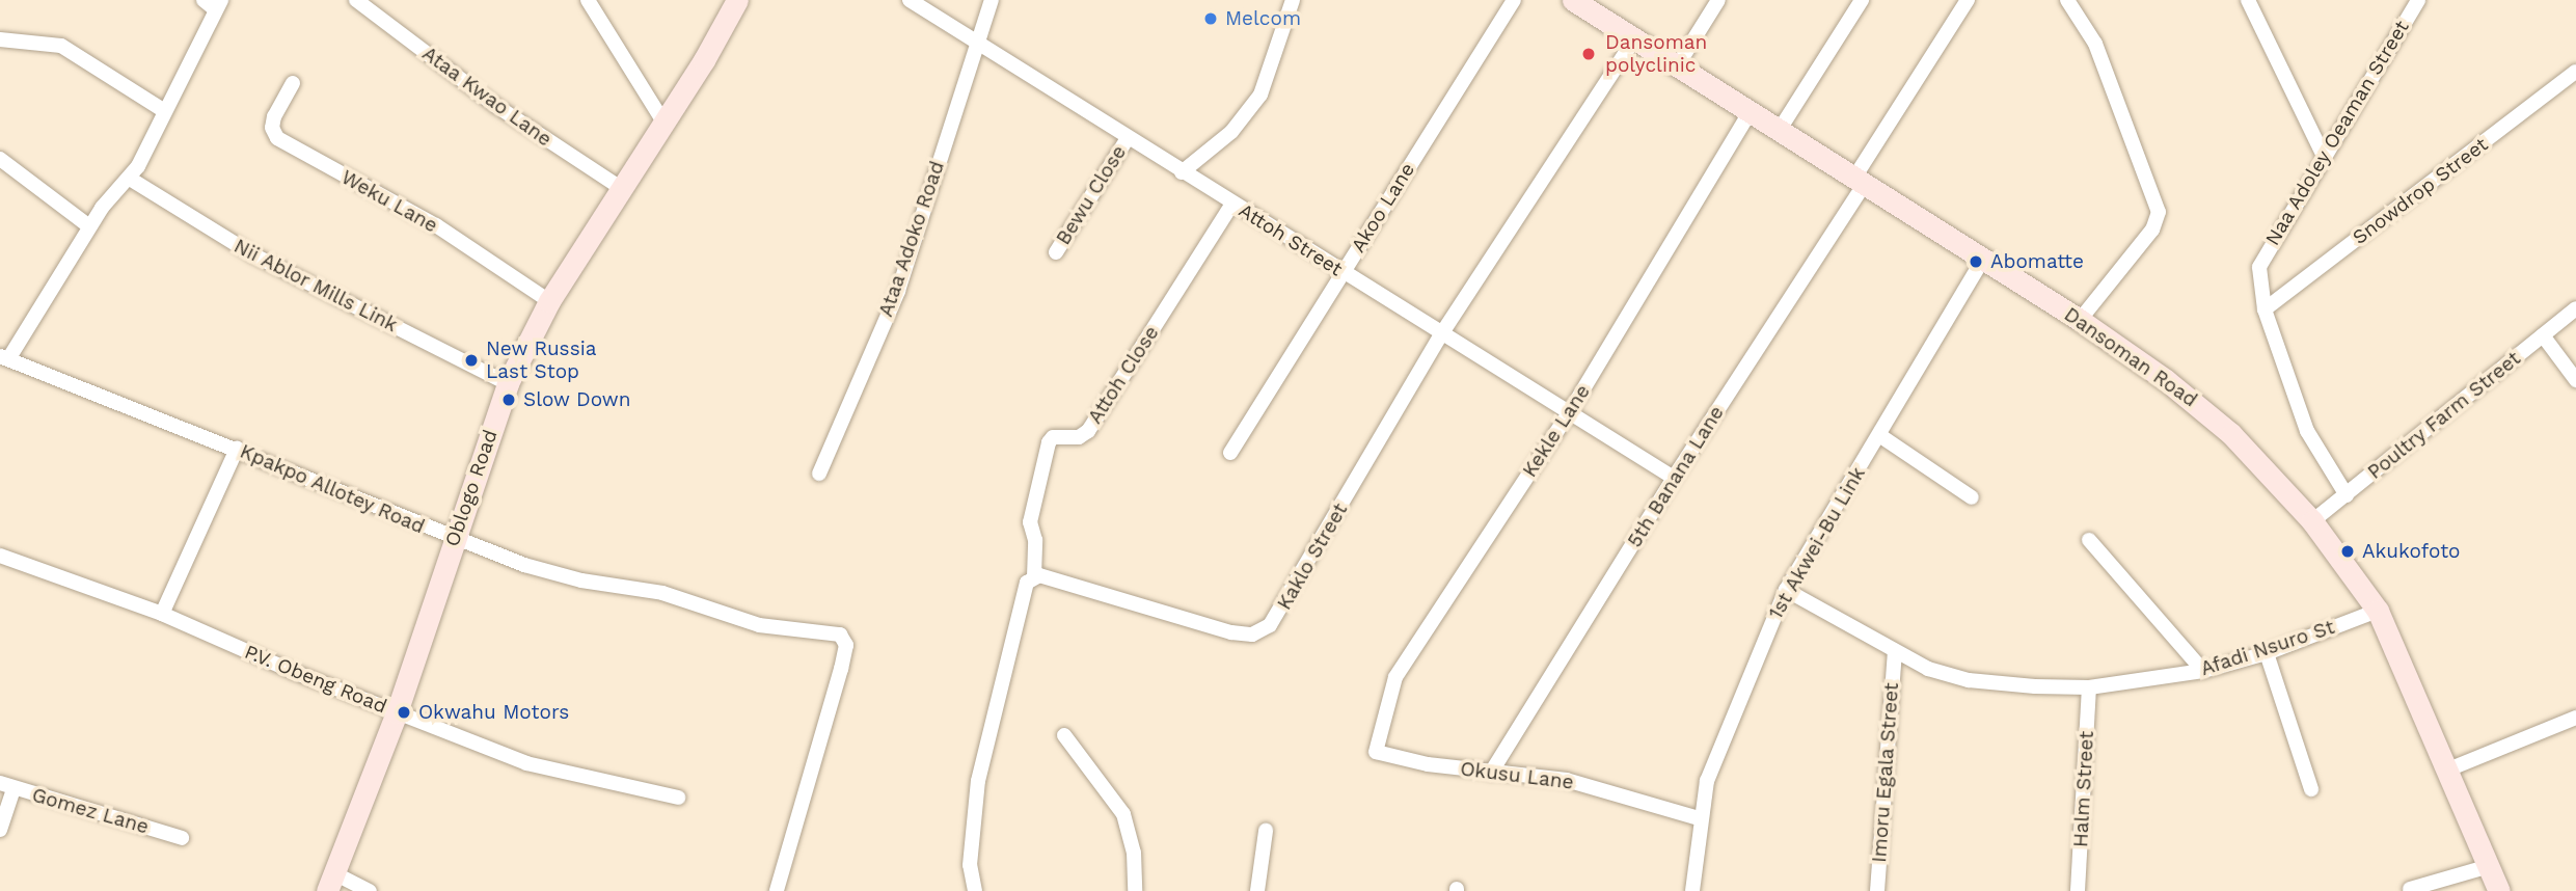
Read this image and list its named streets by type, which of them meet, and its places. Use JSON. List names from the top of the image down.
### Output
{
  "streets": {
    "main road": ["Dansoman Road", "Oblogo Road"],
    "street": [
      "Ataa Kwao Lane",
      "Naa Adoley Oeaman Street",
      "Snowdrop Street",
      "Bewu Close",
      "Weku Lane",
      "Akoo Lane",
      "Ataa Adoko Road",
      "Attoh Street",
      "Nii Ablor Mills Link",
      "Attoh Close",
      "Poultry Farm Street",
      "Kekle Lane",
      "5th Banana Lane",
      "Kpakpo Allotey Road",
      "1st Akwei-Bu Link",
      "Kaklo Street",
      "Afadi Nsuro St",
      "P.V. Obeng Road",
      "Imoru Egala Street",
      "Okusu Lane",
      "Halm Street",
      "Gomez Lane"
    ]
  },
  "crossings": [
    ["Ataa Kwao Lane", "Oblogo Road"],
    ["Naa Adoley Oeaman Street", "Snowdrop Street"],
    ["Naa Adoley Oeaman Street", "Poultry Farm Street"],
    ["Bewu Close", "Attoh Street"],
    ["Weku Lane", "Oblogo Road"],
    ["Akoo Lane", "Attoh Street"],
    ["Ataa Adoko Road", "Attoh Street"],
    ["Attoh Street", "Attoh Close"],
    ["Attoh Street", "Kekle Lane"],
    ["Attoh Street", "5th Banana Lane"],
    ["Attoh Street", "Kaklo Street"],
    ["Nii Ablor Mills Link", "Oblogo Road"],
    ["Dansoman Road", "Poultry Farm Street"],
    ["Dansoman Road", "Kekle Lane"],
    ["Dansoman Road", "5th Banana Lane"],
    ["Dansoman Road", "1st Akwei-Bu Link"],
    ["Dansoman Road", "Kaklo Street"],
    ["Dansoman Road", "Afadi Nsuro St"],
    ["Attoh Close", "Kaklo Street"],
    ["Kekle Lane", "Okusu Lane"],
    ["5th Banana Lane", "Okusu Lane"],
    ["Oblogo Road", "Kpakpo Allotey Road"],
    ["Oblogo Road", "P.V. Obeng Road"],
    ["1st Akwei-Bu Link", "Afadi Nsuro St"],
    ["1st Akwei-Bu Link", "Okusu Lane"],
    ["Afadi Nsuro St", "Imoru Egala Street"],
    ["Afadi Nsuro St", "Halm Street"]
  ],
  "places": [
    "Melcom",
    "Dansoman polyclinic",
    "Abomatte",
    "New Russia Last Stop",
    "Slow Down",
    "Akukofoto",
    "Okwahu Motors"
  ]
}
